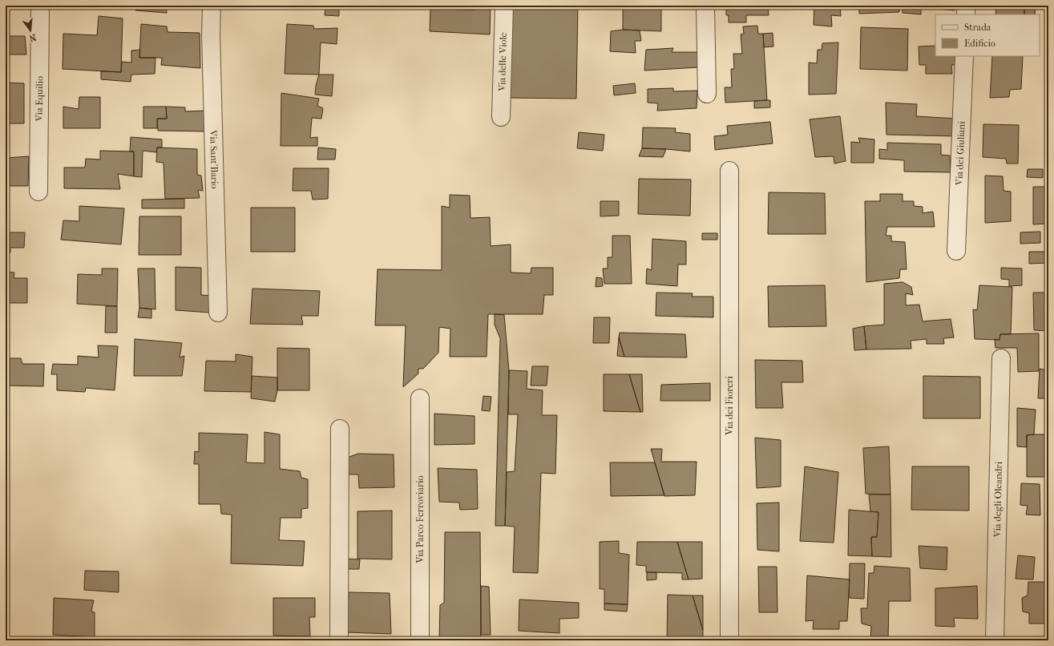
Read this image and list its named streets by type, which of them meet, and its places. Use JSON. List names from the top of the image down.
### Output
{
  "streets": {
    "street": [
      "Via delle Viole",
      "Via Equilio",
      "Via dei Giuliani",
      "Via Sant'Ilario",
      "Via dei Fioreri",
      "Via degli Oleandri",
      "Via Parco Ferroviario"
    ]
  },
  "legend": ["Strada", "Edificio"],
  "north": "bottom"
}
